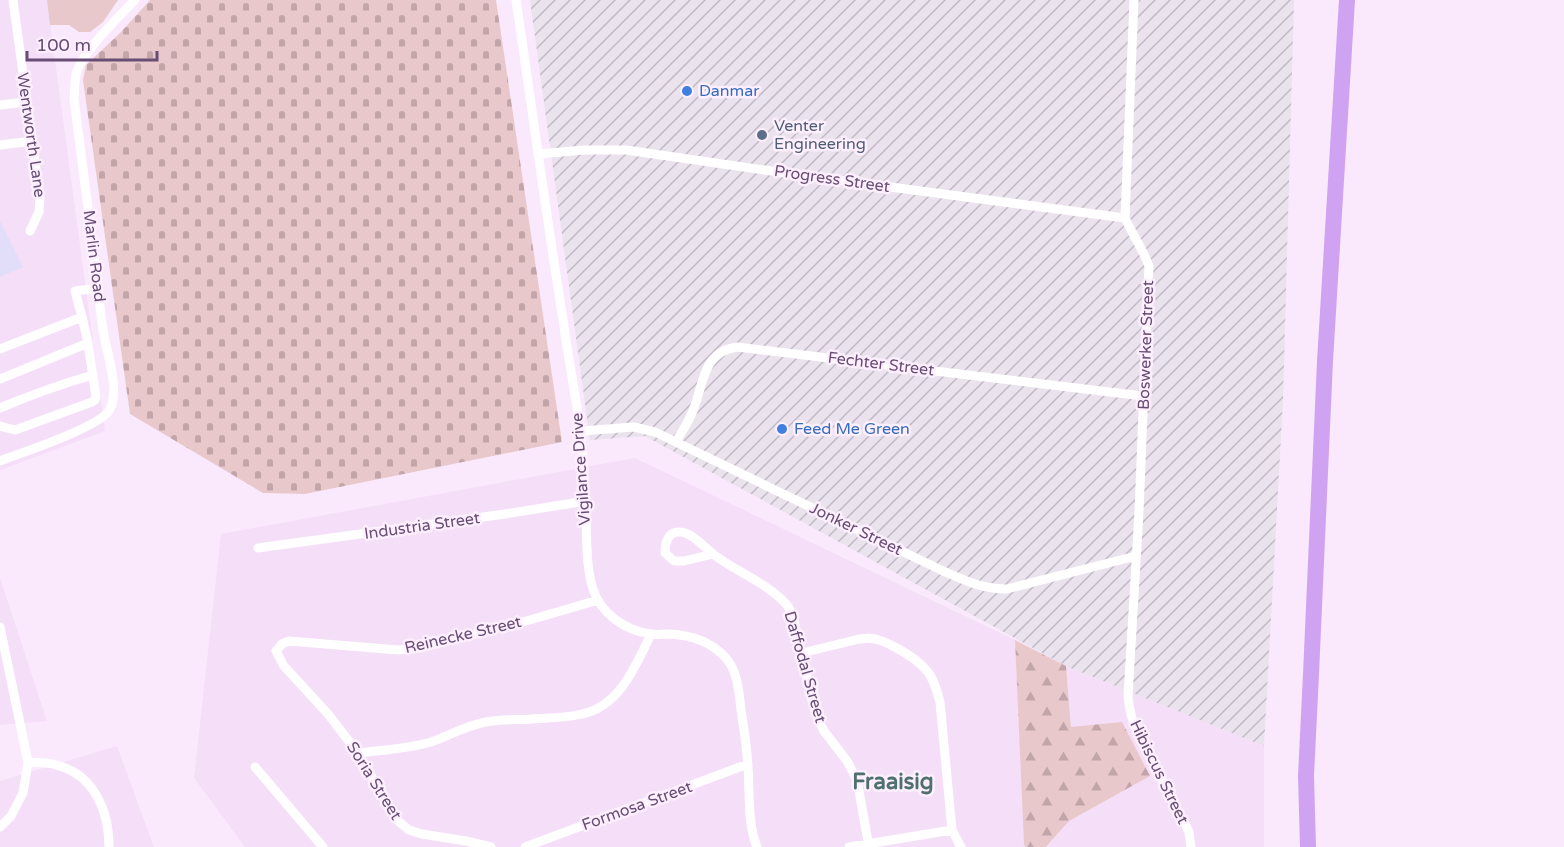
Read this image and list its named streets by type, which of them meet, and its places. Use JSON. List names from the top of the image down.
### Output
{
  "streets": {
    "street": [
      "Wentworth Lane",
      "Progress Street",
      "Marlin Road",
      "Boswerker Street",
      "Fechter Street",
      "Vigilance Drive",
      "Industria Street",
      "Jonker Street",
      "Reinecke Street",
      "Daffodal Street",
      "Hibiscus Street",
      "Soria Street",
      "Formosa Street"
    ]
  },
  "crossings": [
    ["Progress Street", "Boswerker Street"],
    ["Progress Street", "Vigilance Drive"],
    ["Boswerker Street", "Fechter Street"],
    ["Boswerker Street", "Jonker Street"],
    ["Boswerker Street", "Hibiscus Street"],
    ["Fechter Street", "Jonker Street"],
    ["Vigilance Drive", "Industria Street"],
    ["Vigilance Drive", "Jonker Street"],
    ["Vigilance Drive", "Reinecke Street"],
    ["Vigilance Drive", "Formosa Street"],
    ["Reinecke Street", "Soria Street"]
  ],
  "districts": ["Fraaisig"],
  "places": ["Danmar", "Venter Engineering", "Feed Me Green"],
  "scale_bar": "100 m"
}
